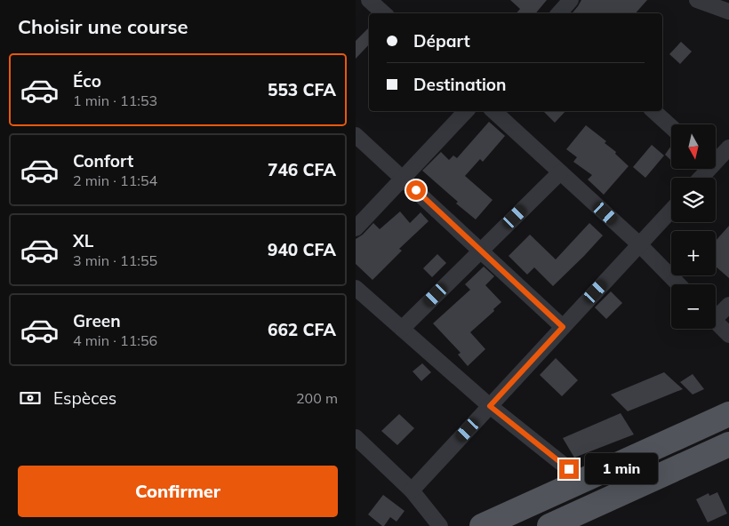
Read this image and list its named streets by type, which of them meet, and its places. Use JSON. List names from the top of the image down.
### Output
{
  "north": "bottom",
  "page": {
    "heading": "Choisir une course",
    "banner": ["Départ", "Destination"],
    "list": [
      {
        "name": "Éco",
        "note": "1 min · 11:53",
        "value": "553 CFA"
      },
      {
        "name": "Confort",
        "note": "2 min · 11:54",
        "value": "746 CFA"
      },
      {
        "name": "XL",
        "note": "3 min · 11:55",
        "value": "940 CFA"
      },
      {
        "name": "Green",
        "note": "4 min · 11:56",
        "value": "662 CFA"
      }
    ],
    "map_buttons": ["+", "−"],
    "pay": ["Espèces", "200 m"],
    "bubble": "1 min",
    "buttons": "Confirmer"
  }
}
